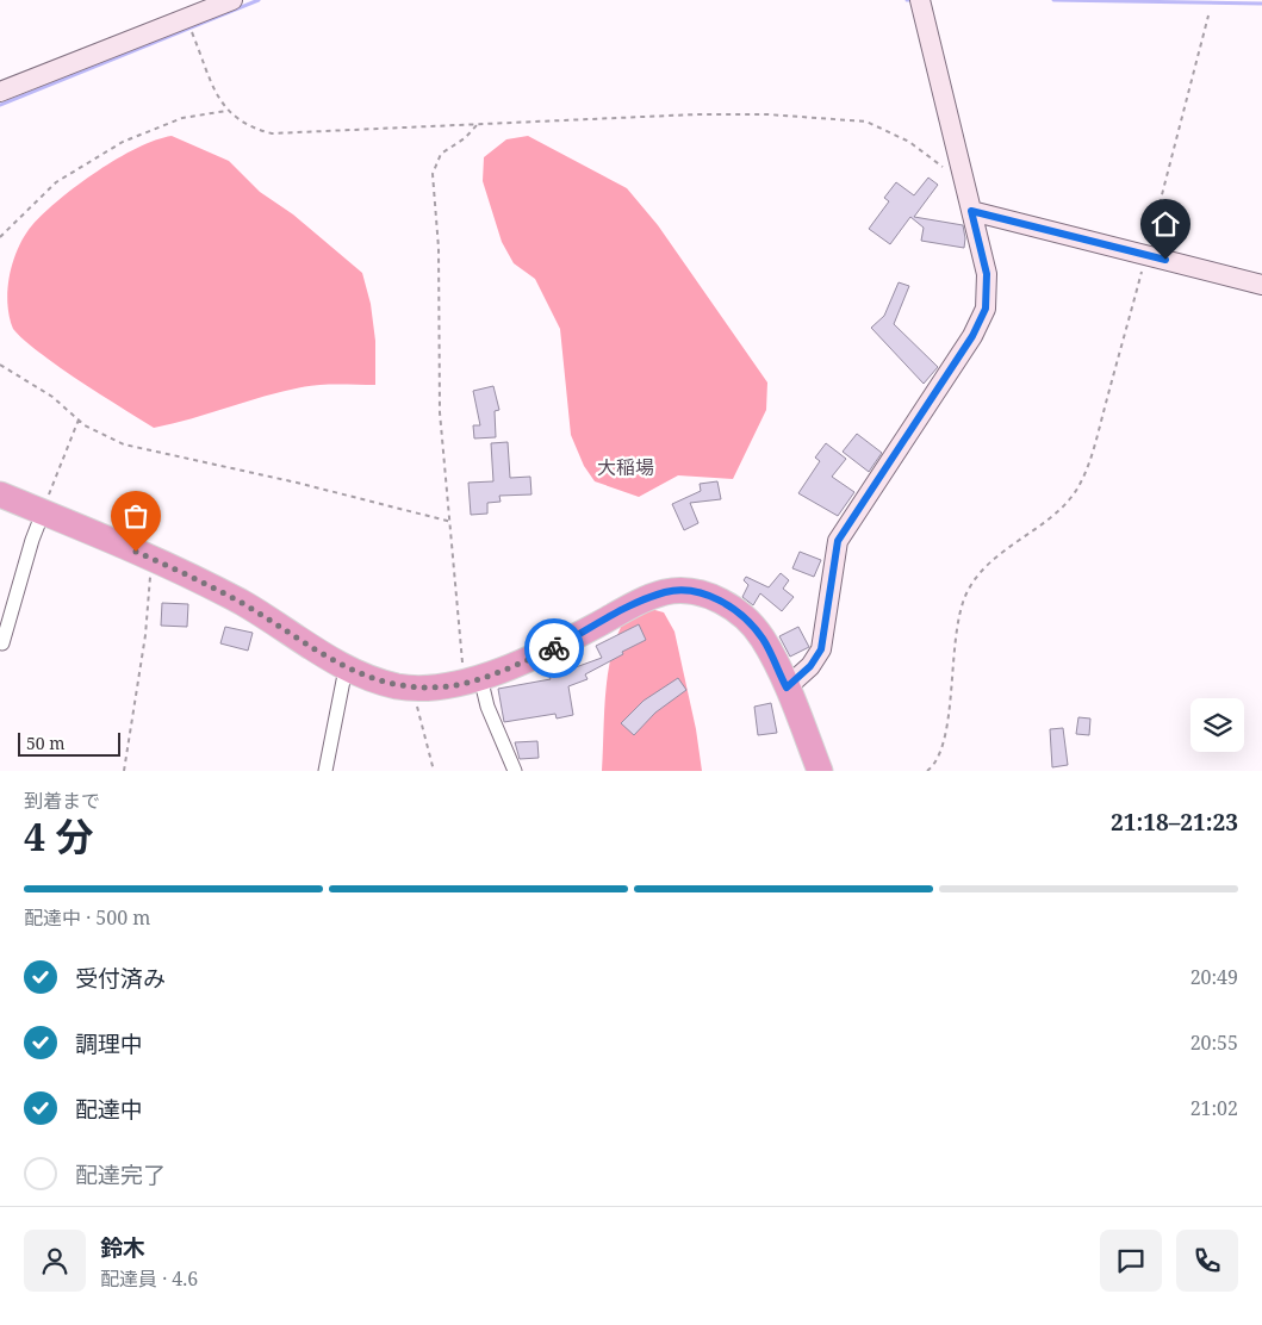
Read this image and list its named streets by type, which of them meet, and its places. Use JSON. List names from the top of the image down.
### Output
{
  "districts": ["大稲場"],
  "scale_bar": "50 m",
  "page": {
    "scale": "50 m",
    "heading": ["4 分", "到着まで", "21:18–21:23"],
    "panel": ["鈴木", "配達員 · 4.6"],
    "bar": "配達中 · 500 m",
    "list": [
      ["受付済み", "20:49"],
      ["調理中", "20:55"],
      ["配達中", "21:02"],
      "配達完了"
    ]
  }
}
